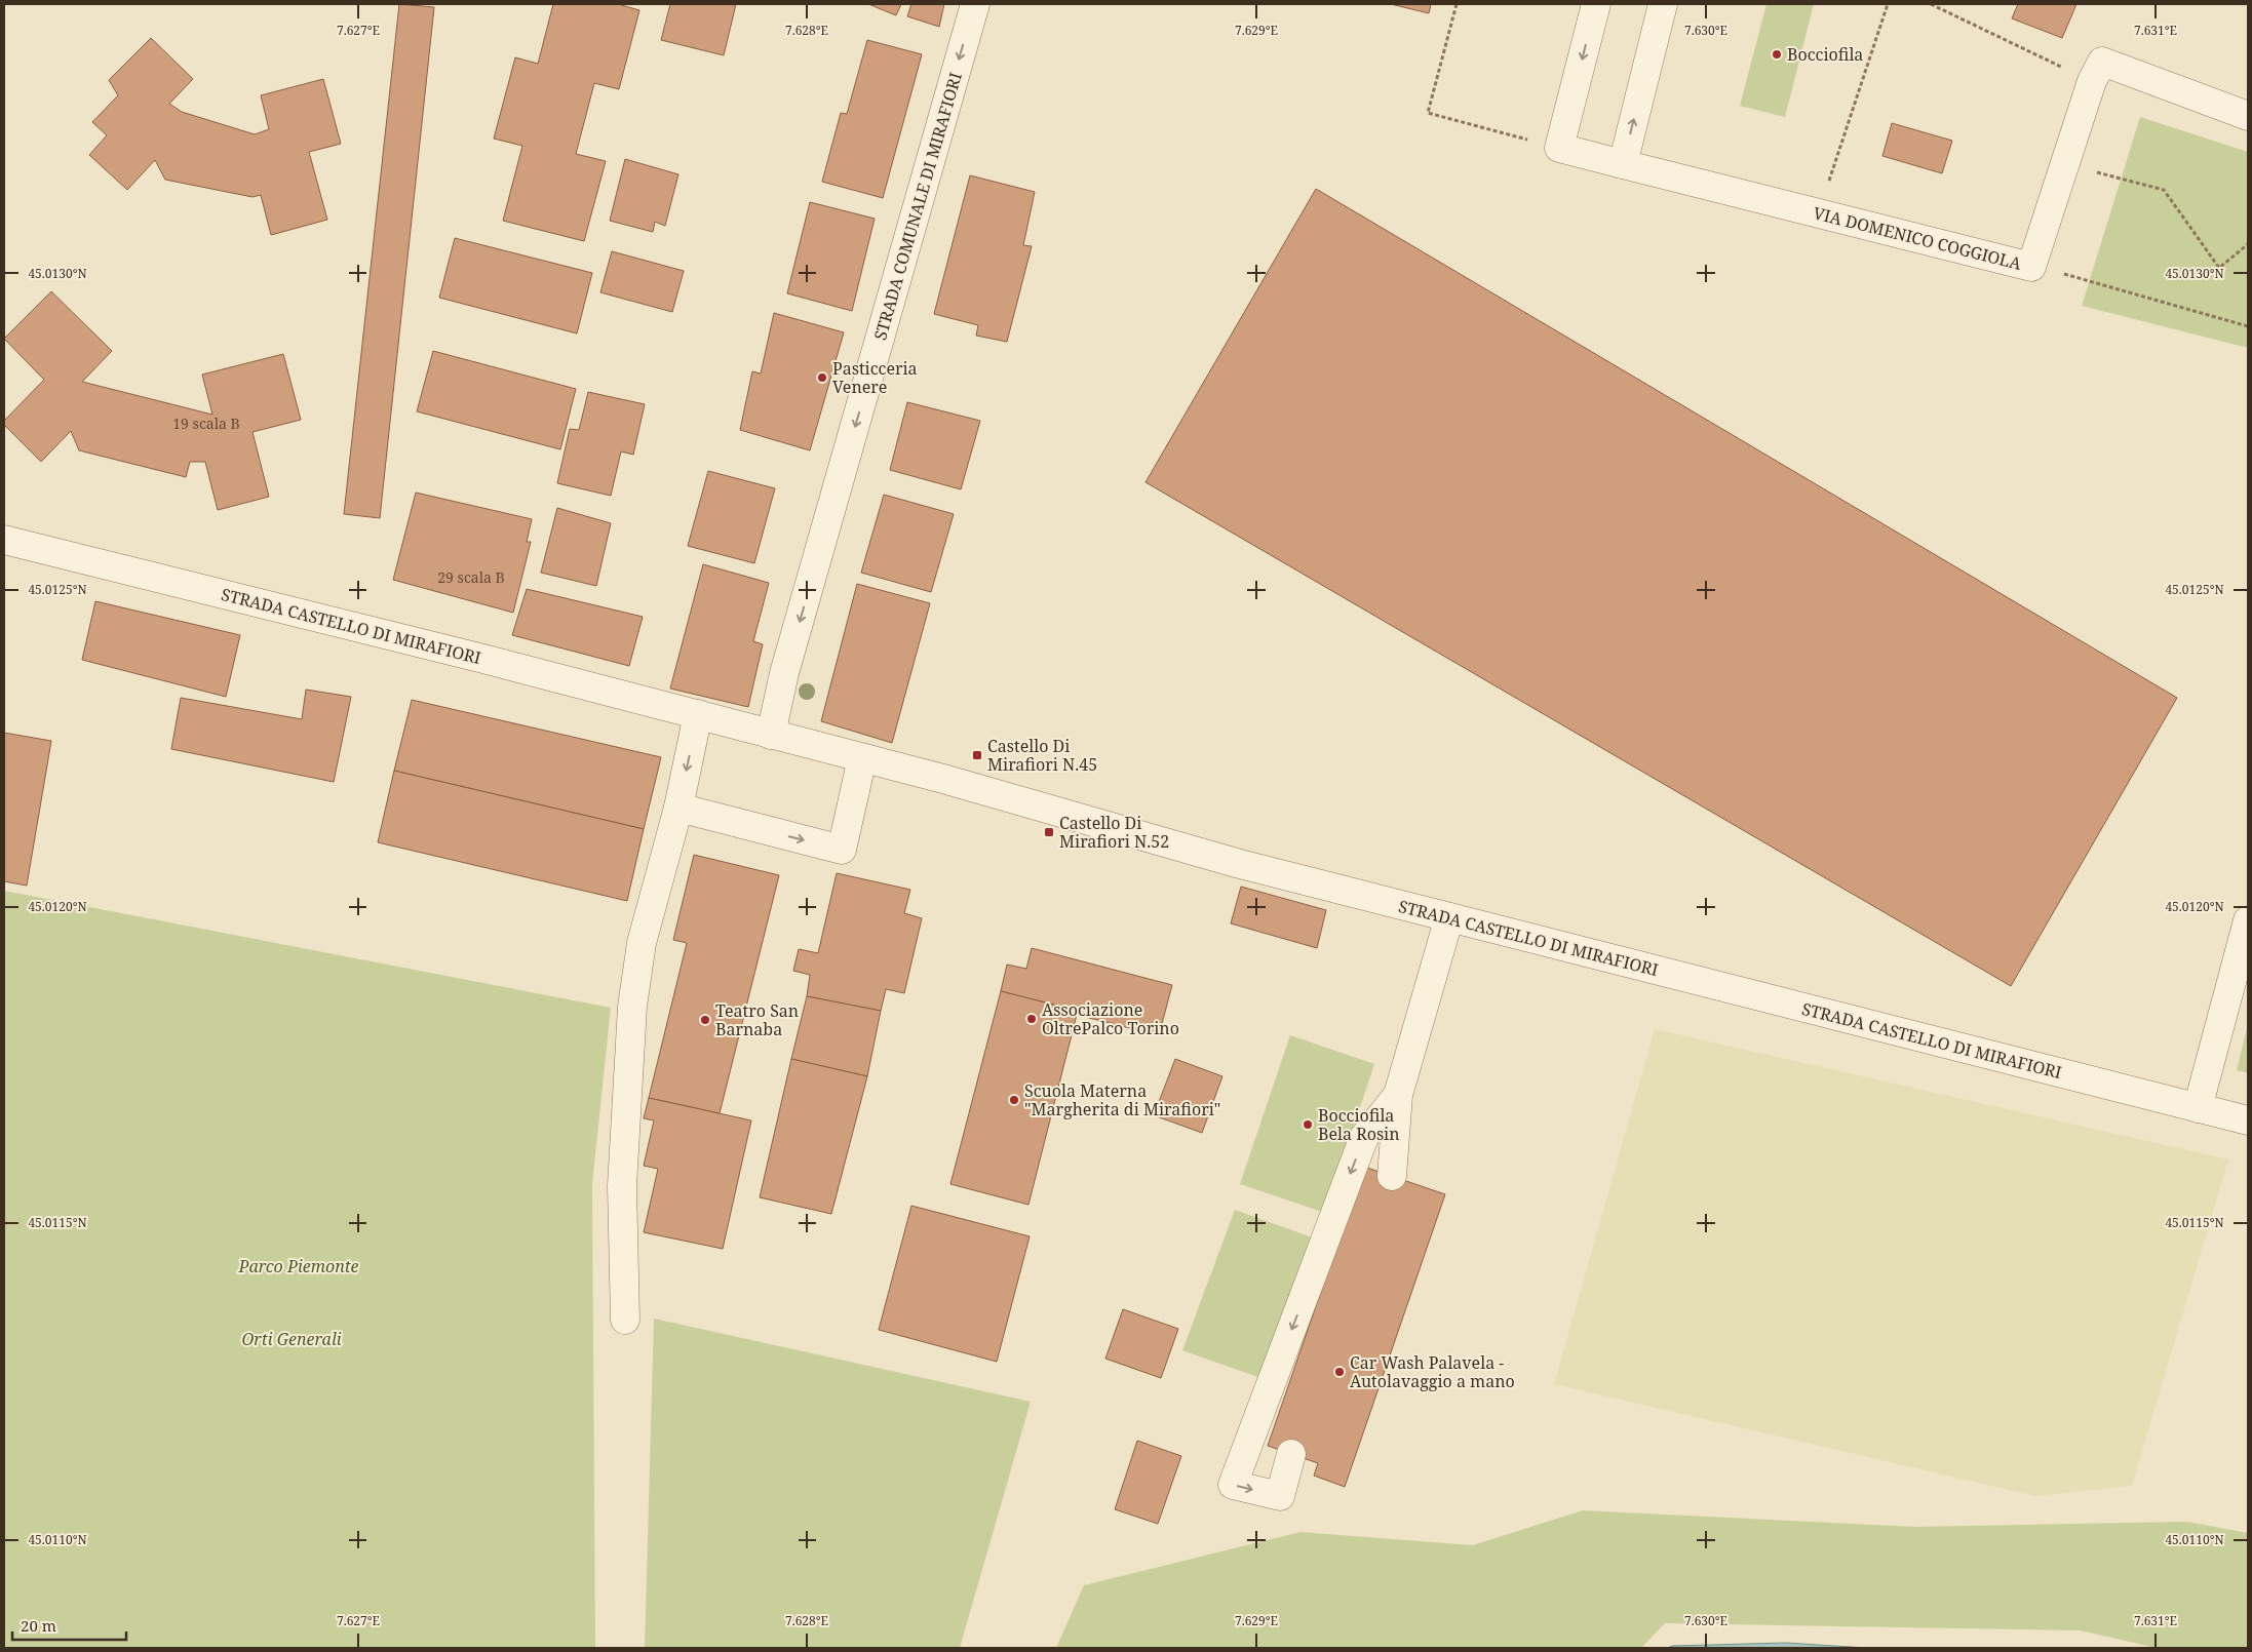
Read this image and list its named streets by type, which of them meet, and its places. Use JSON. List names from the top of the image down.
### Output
{
  "streets": {
    "street": ["STRADA COMUNALE DI MIRAFIORI", "VIA DOMENICO COGGIOLA", "STRADA CASTELLO DI MIRAFIORI"]
  },
  "crossings": [
    ["STRADA COMUNALE DI MIRAFIORI", "STRADA CASTELLO DI MIRAFIORI"]
  ],
  "one_way": ["STRADA COMUNALE DI MIRAFIORI"],
  "parks": ["Parco Piemonte", "Orti Generali"],
  "places": {
    "other": [
      "Bocciofila",
      "Pasticceria Venere",
      "Associazione OltrePalco Torino",
      "Teatro San Barnaba",
      "Scuola Materna \"Margherita di Mirafiori\"",
      "Bocciofila Bela Rosin",
      "Car Wash Palavela - Autolavaggio a mano"
    ],
    "transit": ["Castello Di Mirafiori N.45", "Castello Di Mirafiori N.52"]
  },
  "house_numbers": ["19 scala B", "29 scala B"],
  "scale_bar": "20 m",
  "coordinates": [
    "7.627°E",
    "7.628°E",
    "7.629°E",
    "7.630°E",
    "7.631°E",
    "45.0130°N",
    "45.0125°N",
    "45.0120°N",
    "45.0115°N",
    "45.0110°N"
  ]
}
